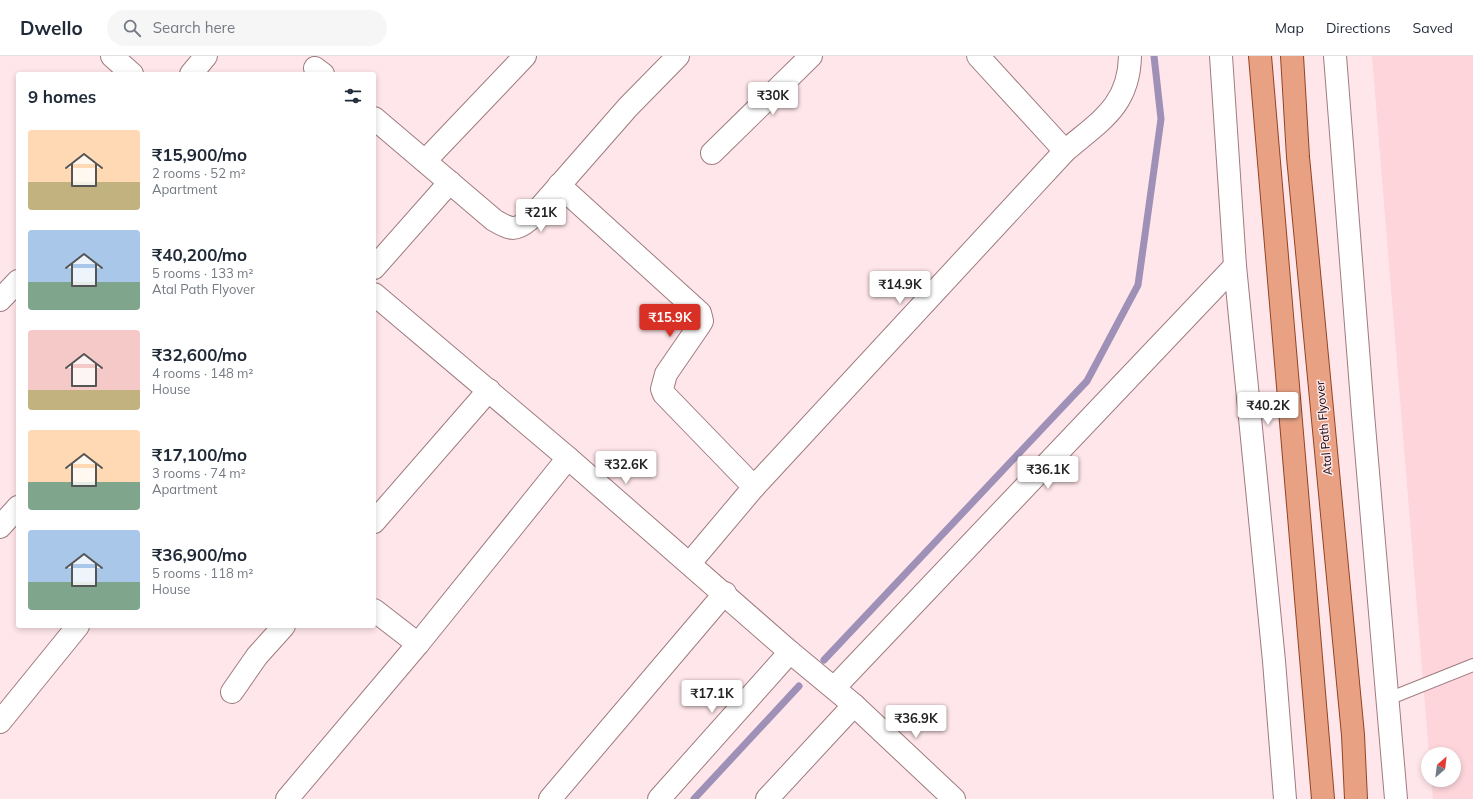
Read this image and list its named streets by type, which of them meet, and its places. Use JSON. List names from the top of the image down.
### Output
{
  "streets": {
    "main road": ["Atal Path Flyover"]
  },
  "north": "top right",
  "page": {
    "header": "Dwello",
    "search": "Search here",
    "nav": ["Map", "Directions", "Saved"],
    "heading": "9 homes",
    "price": [
      "₹30K",
      "₹21K",
      "₹14.9K",
      "₹15.9K",
      "₹40.2K",
      "₹32.6K",
      "₹36.1K",
      "₹17.1K",
      "₹36.9K"
    ],
    "list": [
      {
        "name": "₹15,900/mo",
        "note": "2 rooms · 52 m² · Apartment"
      },
      {
        "name": "₹40,200/mo",
        "note": "5 rooms · 133 m² · Atal Path Flyover"
      },
      {
        "name": "₹32,600/mo",
        "note": "4 rooms · 148 m² · House"
      },
      {
        "name": "₹17,100/mo",
        "note": "3 rooms · 74 m² · Apartment"
      },
      {
        "name": "₹36,900/mo",
        "note": "5 rooms · 118 m² · House"
      }
    ]
  }
}
